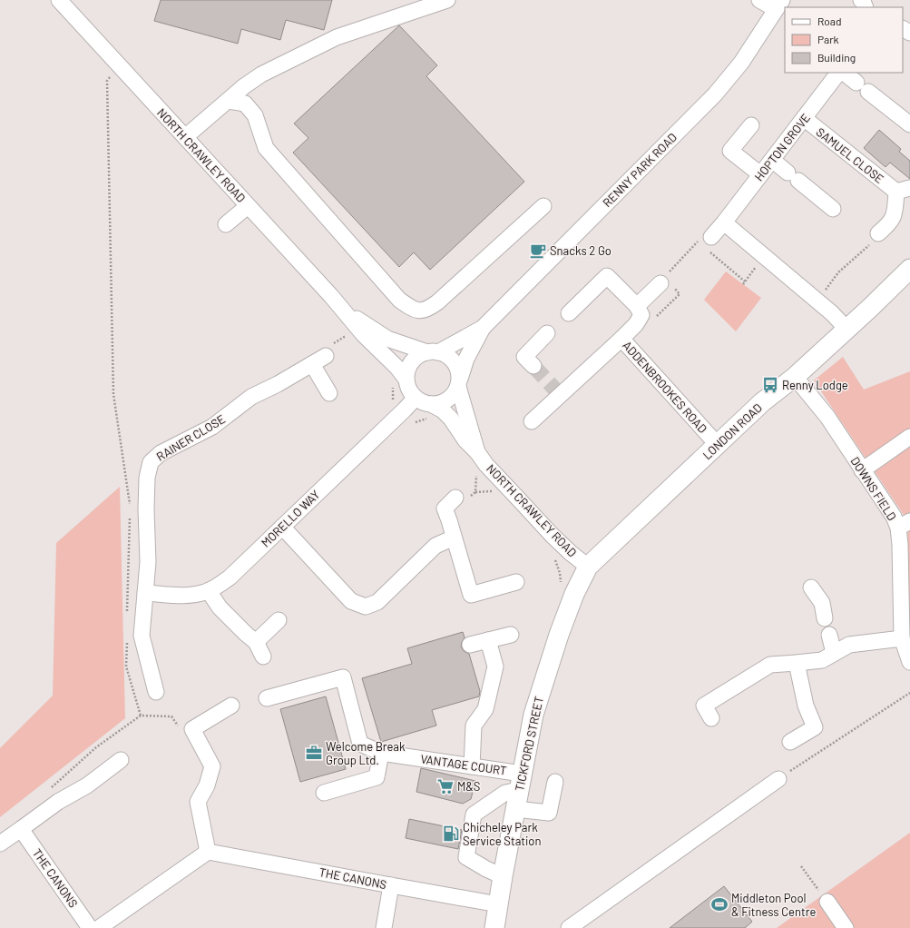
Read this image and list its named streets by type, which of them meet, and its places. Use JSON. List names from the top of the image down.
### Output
{
  "streets": {
    "main road": ["LONDON ROAD", "TICKFORD STREET"],
    "street": [
      "HOPTON GROVE",
      "NORTH CRAWLEY ROAD",
      "SAMUEL CLOSE",
      "RENNY PARK ROAD",
      "ADDENBROOKES ROAD",
      "RAINER CLOSE",
      "DOWNS FIELD",
      "MORELLO WAY",
      "VANTAGE COURT",
      "THE CANONS"
    ]
  },
  "crossings": [
    ["HOPTON GROVE", "SAMUEL CLOSE"],
    ["NORTH CRAWLEY ROAD", "RENNY PARK ROAD"],
    ["NORTH CRAWLEY ROAD", "LONDON ROAD"],
    ["NORTH CRAWLEY ROAD", "MORELLO WAY"],
    ["NORTH CRAWLEY ROAD", "TICKFORD STREET"],
    ["RENNY PARK ROAD", "MORELLO WAY"],
    ["ADDENBROOKES ROAD", "LONDON ROAD"],
    ["LONDON ROAD", "DOWNS FIELD"],
    ["LONDON ROAD", "TICKFORD STREET"],
    ["RAINER CLOSE", "MORELLO WAY"],
    ["TICKFORD STREET", "VANTAGE COURT"],
    ["TICKFORD STREET", "THE CANONS"]
  ],
  "places": {
    "cafe": ["Snacks 2 Go"],
    "bus stop": ["Renny Lodge"],
    "office": ["Welcome Break Group Ltd."],
    "supermarket": ["M&S"],
    "fuel station": ["Chicheley Park Service Station"],
    "sports": ["Middleton Pool & Fitness Centre"]
  },
  "legend": ["Road", "Park", "Building"]
}
